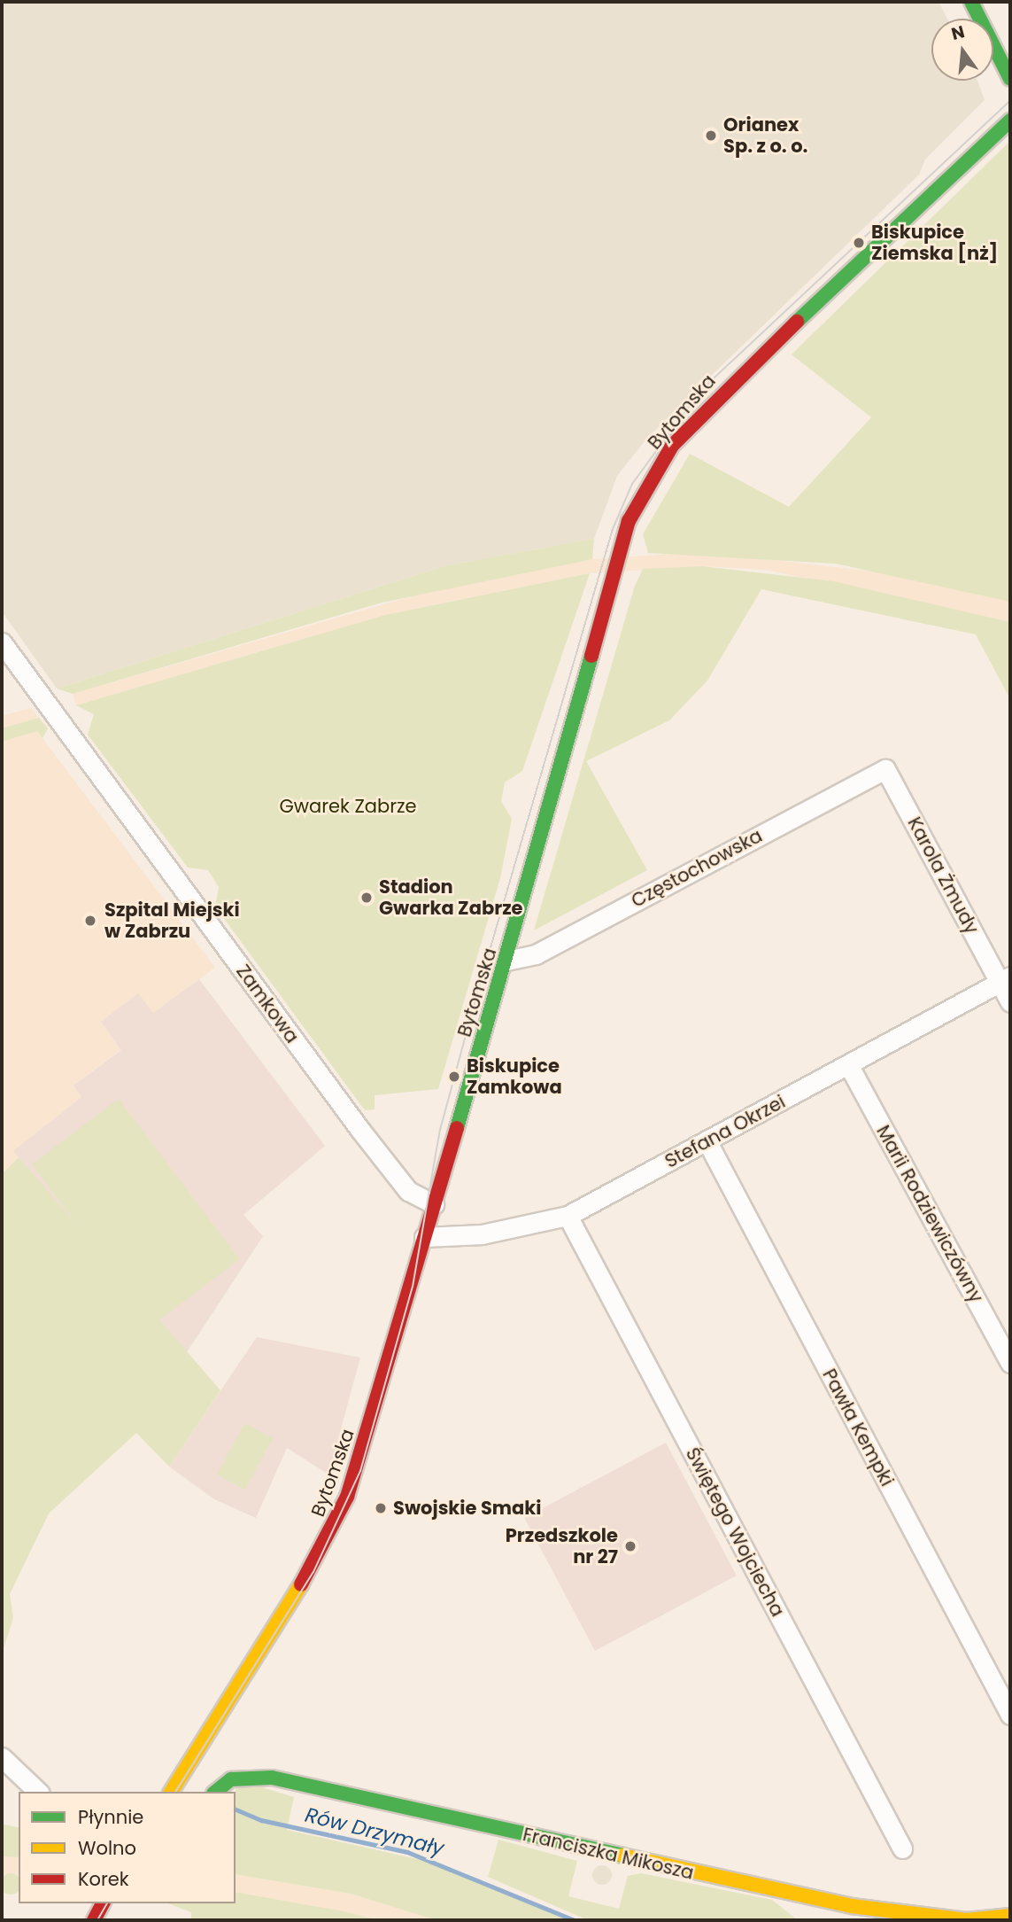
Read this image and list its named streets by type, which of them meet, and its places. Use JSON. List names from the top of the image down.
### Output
{
  "streets": {
    "street": [
      "Bytomska",
      "Częstochowska",
      "Karola Żmudy",
      "Zamkowa",
      "Stefana Okrzei",
      "Marii Rodziewiczówny",
      "Pawła Kempki",
      "Świętego Wojciecha",
      "Franciszka Mikosza"
    ]
  },
  "crossings": [
    ["Bytomska", "Częstochowska"],
    ["Bytomska", "Zamkowa"],
    ["Bytomska", "Stefana Okrzei"],
    ["Częstochowska", "Karola Żmudy"],
    ["Karola Żmudy", "Stefana Okrzei"],
    ["Stefana Okrzei", "Marii Rodziewiczówny"],
    ["Stefana Okrzei", "Pawła Kempki"],
    ["Stefana Okrzei", "Świętego Wojciecha"]
  ],
  "water": ["Rów Drzymały"],
  "parks": ["Gwarek Zabrze"],
  "places": [
    "Orianex Sp. z o. o.",
    "Biskupice Ziemska [nż]",
    "Stadion Gwarka Zabrze",
    "Szpital Miejski w Zabrzu",
    "Biskupice Zamkowa",
    "Swojskie Smaki",
    "Przedszkole nr 27"
  ],
  "legend": ["Płynnie", "Wolno", "Korek"],
  "north": "top"
}
